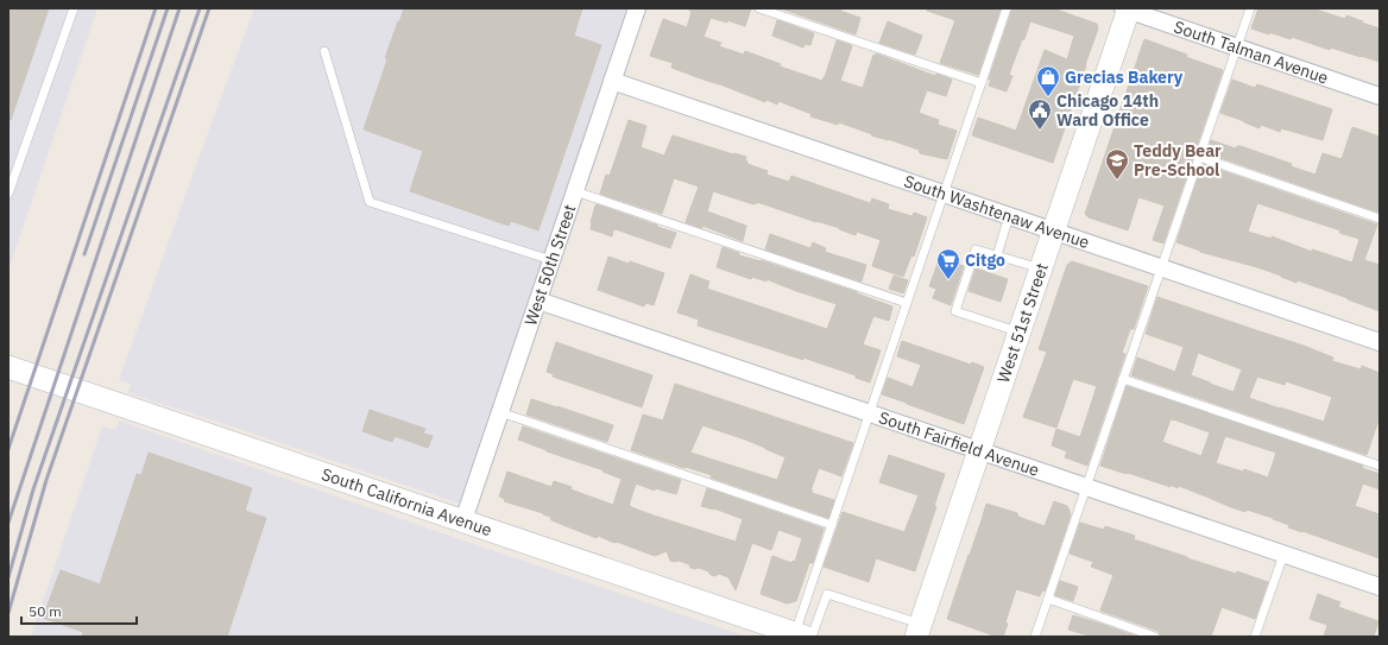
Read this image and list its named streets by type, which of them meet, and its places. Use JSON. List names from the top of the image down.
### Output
{
  "streets": {
    "street": [
      "South Talman Avenue",
      "South Washtenaw Avenue",
      "West 50th Street",
      "West 51st Street",
      "South Fairfield Avenue",
      "South California Avenue"
    ]
  },
  "crossings": [
    ["South Talman Avenue", "West 51st Street"],
    ["South Washtenaw Avenue", "West 50th Street"],
    ["South Washtenaw Avenue", "West 51st Street"],
    ["West 50th Street", "South Fairfield Avenue"],
    ["West 50th Street", "South California Avenue"],
    ["West 51st Street", "South Fairfield Avenue"]
  ],
  "places": {
    "shop": ["Grecias Bakery"],
    "public building": ["Chicago 14th Ward Office"],
    "school or university": ["Teddy Bear Pre-School"],
    "supermarket": ["Citgo"]
  },
  "scale_bar": "50 m"
}
